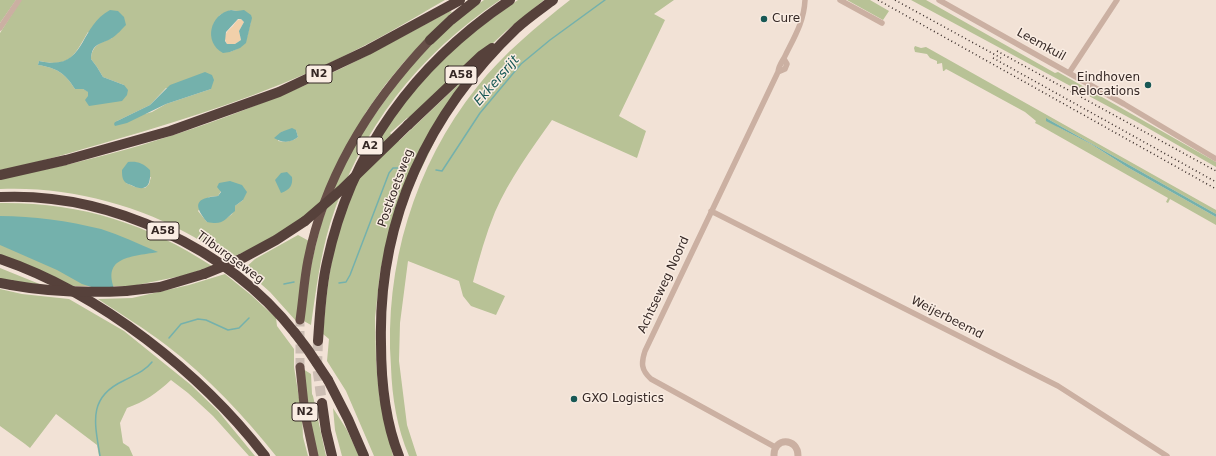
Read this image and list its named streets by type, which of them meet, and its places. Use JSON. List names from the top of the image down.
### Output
{
  "streets": {
    "highway": [
      "N2",
      "A58",
      "A2",
      "Postkoetsweg",
      "Tilburgseweg"
    ],
    "street": ["Leemkuil", "Achtseweg Noord", "Weijerbeemd"]
  },
  "crossings": [
    ["A58", "Postkoetsweg"],
    ["Achtseweg Noord", "Weijerbeemd"]
  ],
  "water": ["Ekkersrijt"],
  "places": ["Cure", "Eindhoven Relocations", "GXO Logistics"]
}
